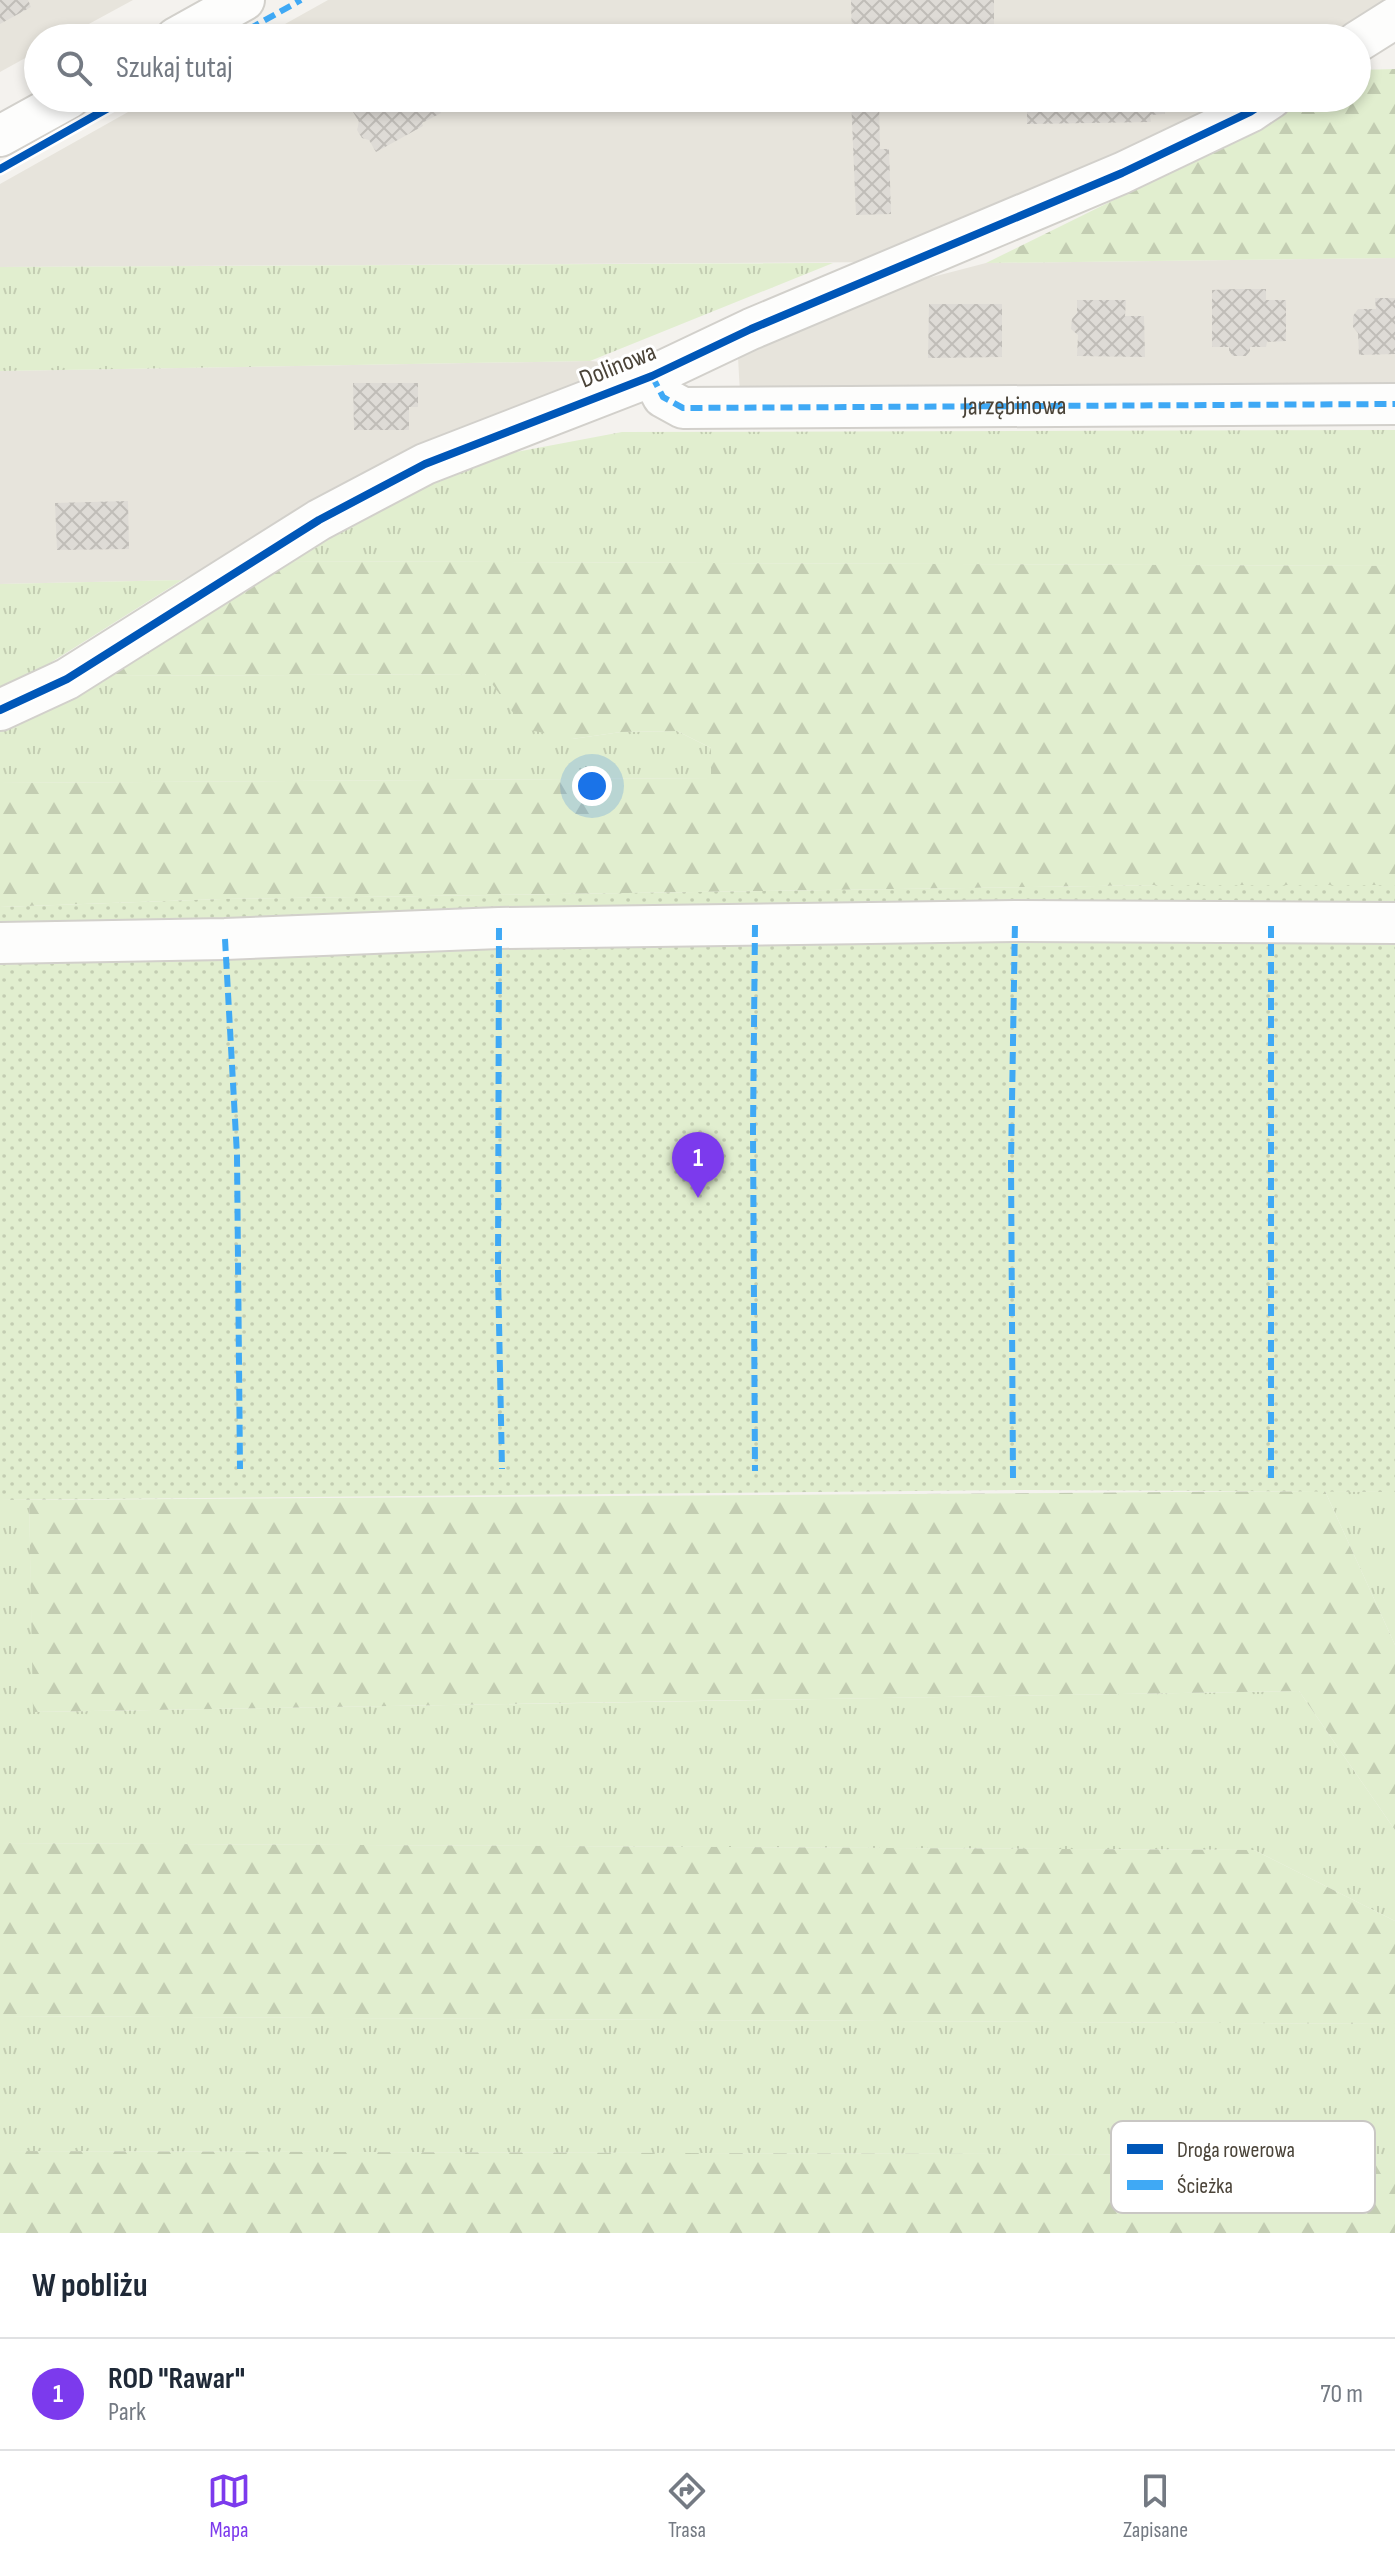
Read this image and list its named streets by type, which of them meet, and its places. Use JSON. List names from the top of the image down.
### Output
{
  "streets": {
    "street": ["Dolinowa", "Jarzębinowa"]
  },
  "crossings": [
    ["Dolinowa", "Jarzębinowa"]
  ],
  "legend": ["Droga rowerowa", "Ścieżka"],
  "page": {
    "search": "Szukaj tutaj",
    "pins": "1",
    "heading": "W pobliżu",
    "list": [
      {
        "mark": "1",
        "name": "ROD \"Rawar\"",
        "note": "Park",
        "value": "70 m"
      }
    ],
    "nav": ["Mapa", "Trasa", "Zapisane"]
  }
}
